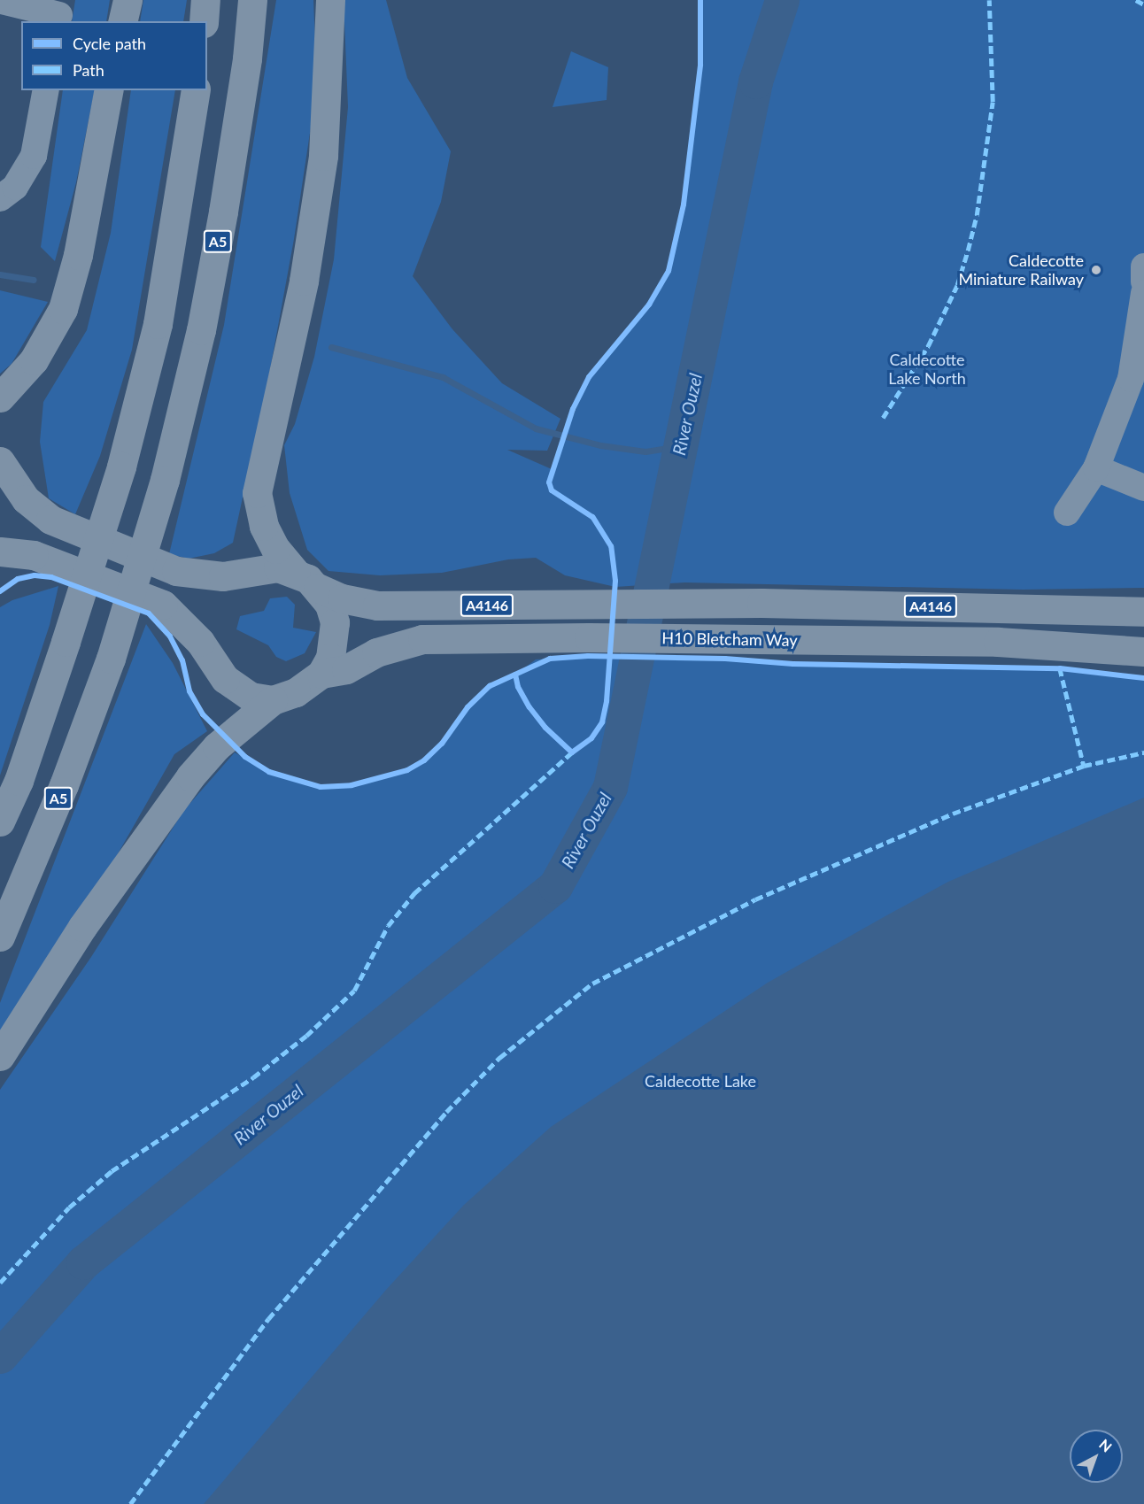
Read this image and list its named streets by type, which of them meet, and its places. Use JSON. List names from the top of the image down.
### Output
{
  "streets": {
    "highway": ["A5", "A4146", "H10 Bletcham Way"]
  },
  "water": ["River Ouzel"],
  "parks": ["Caldecotte Lake North", "Caldecotte Lake"],
  "places": ["Caldecotte Miniature Railway"],
  "legend": ["Cycle path", "Path"],
  "north": "top right"
}
